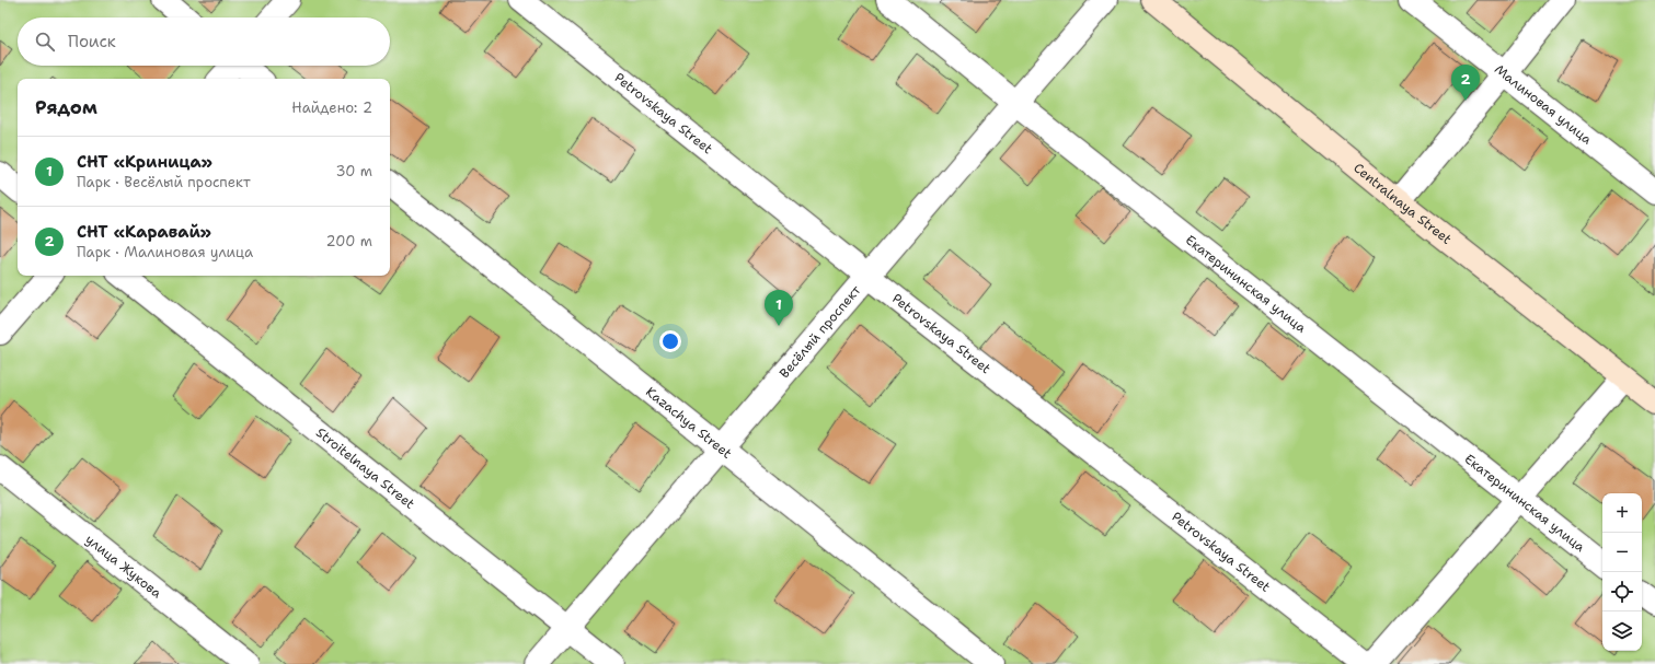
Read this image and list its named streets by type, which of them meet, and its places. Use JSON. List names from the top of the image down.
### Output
{
  "streets": {
    "street": [
      "Малиновая улица",
      "Petrovskaya Street",
      "Centralnaya Street",
      "Екатерининская улица",
      "Весёлый проспект",
      "Kazachya Street",
      "Stroitelnaya Street",
      "улица Жукова"
    ]
  },
  "crossings": [
    ["Petrovskaya Street", "Весёлый проспект"],
    ["Екатерининская улица", "Весёлый проспект"],
    ["Весёлый проспект", "Kazachya Street"],
    ["Весёлый проспект", "Stroitelnaya Street"]
  ],
  "page": {
    "search": "Поиск",
    "pins": ["2", "1"],
    "heading": ["Рядом", "Найдено: 2"],
    "list": [
      {
        "mark": "1",
        "name": "СНТ «Криница»",
        "note": "Парк · Весёлый проспект",
        "value": "30 m"
      },
      {
        "mark": "2",
        "name": "СНТ «Каравай»",
        "note": "Парк · Малиновая улица",
        "value": "200 m"
      }
    ],
    "map_buttons": ["+", "−"]
  }
}
